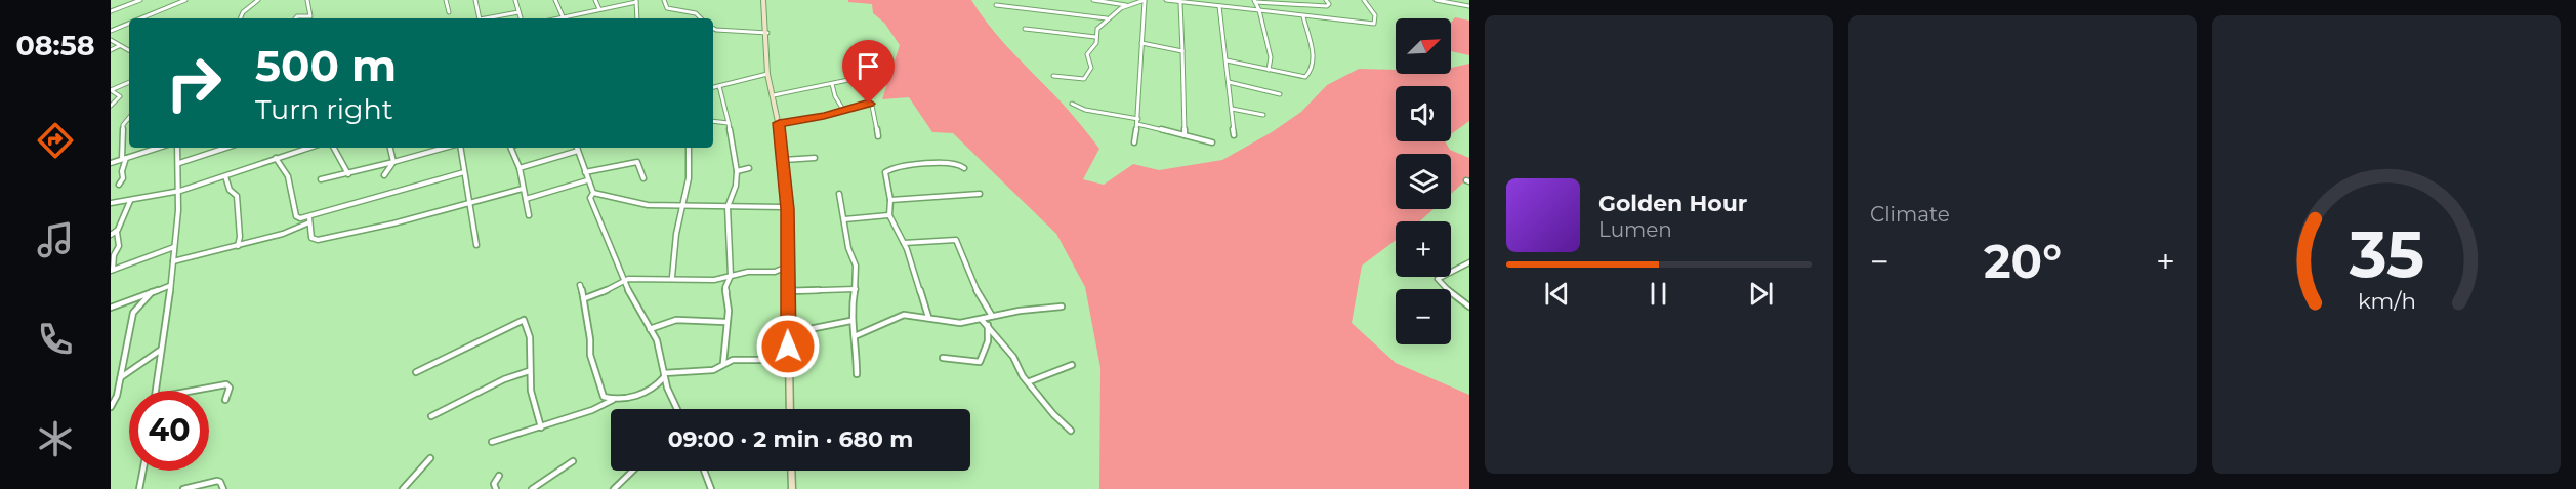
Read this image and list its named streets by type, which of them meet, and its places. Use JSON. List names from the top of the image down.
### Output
{
  "north": "top right",
  "page": {
    "tabs": "08:58",
    "tile": "Climate",
    "map_buttons": ["+", "−"],
    "turn": ["500 m", "Turn right"],
    "song": ["Golden Hour", "Lumen"],
    "heat": ["−", "20°", "+"],
    "limit": "40",
    "trip": "09:00 · 2 min · 680 m",
    "gauge": ["35", "km/h"]
  }
}
